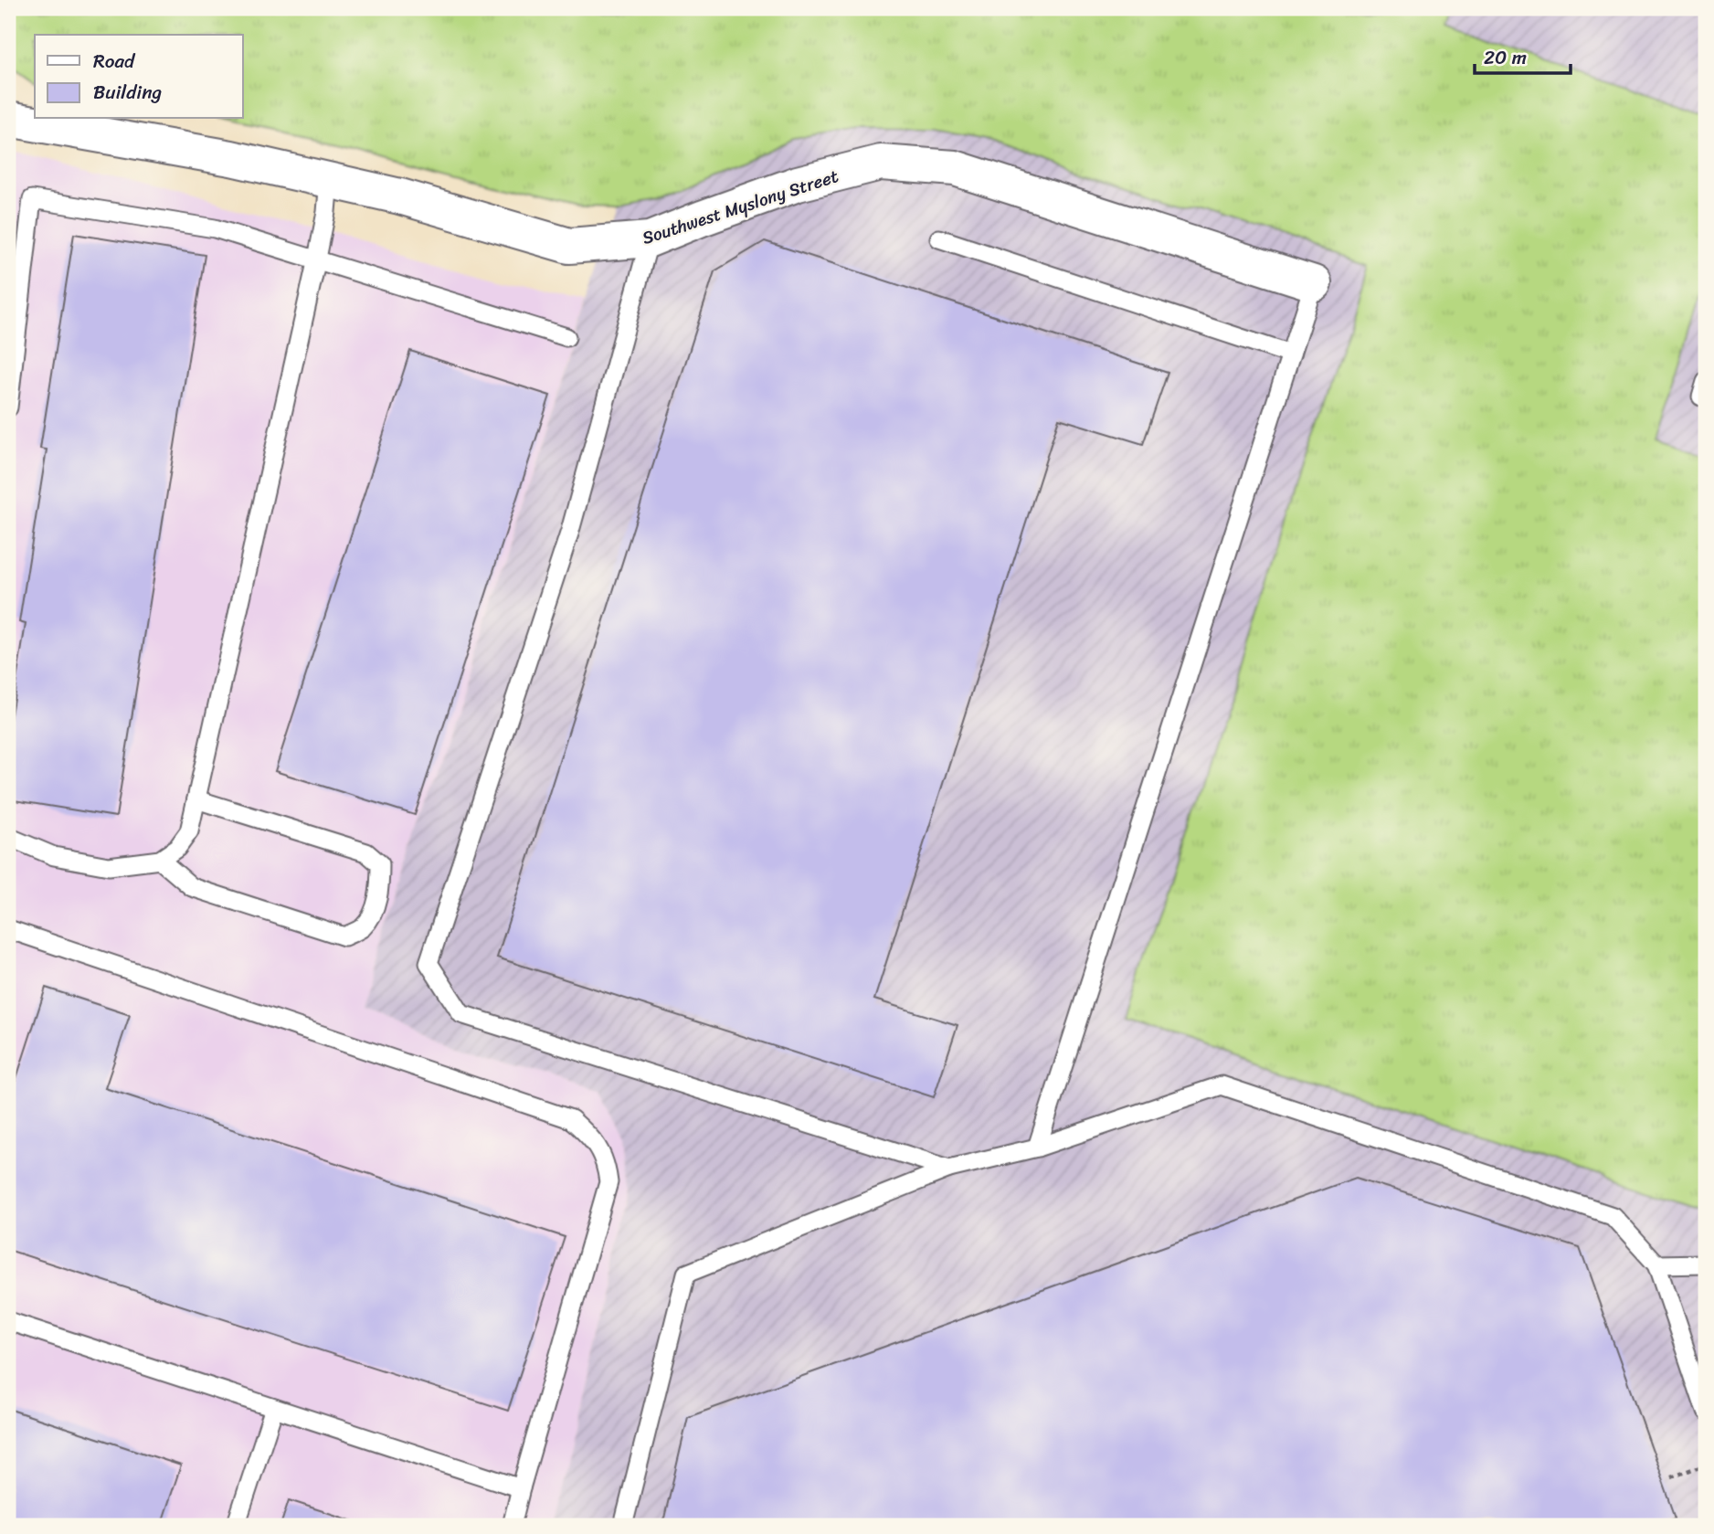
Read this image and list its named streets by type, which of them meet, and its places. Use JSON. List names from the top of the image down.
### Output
{
  "streets": {
    "street": ["Southwest Myslony Street"]
  },
  "legend": ["Road", "Building"],
  "scale_bar": "20 m"
}
